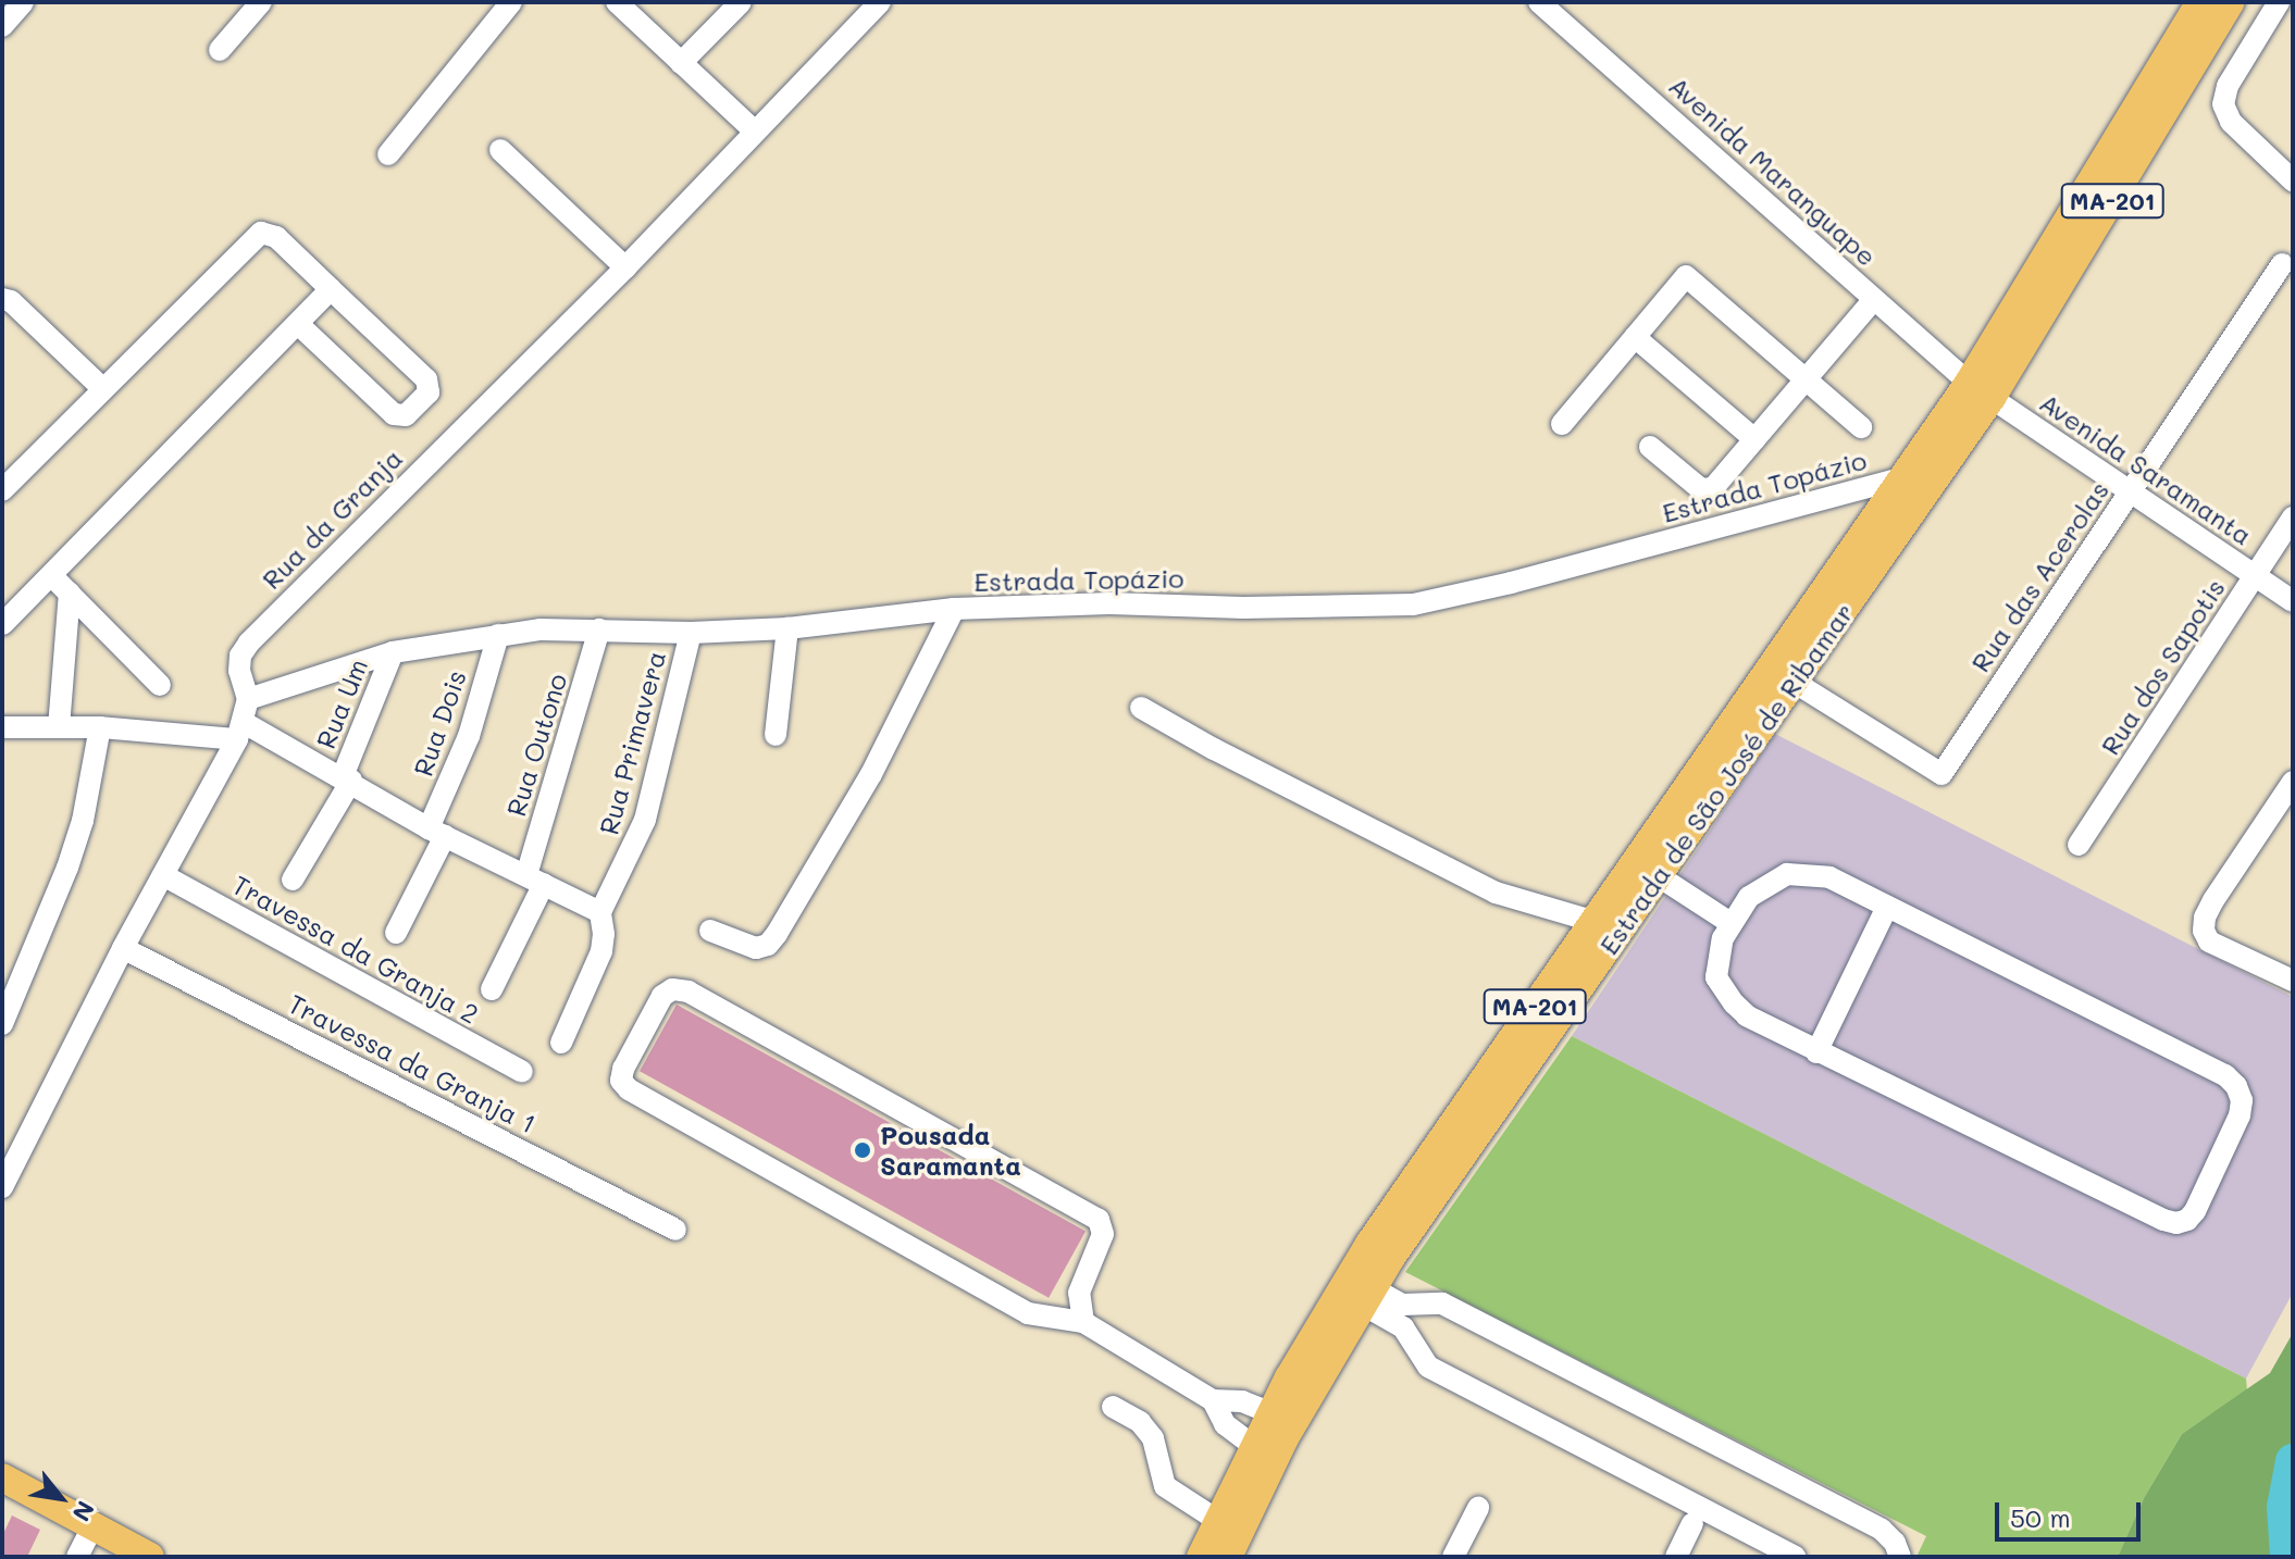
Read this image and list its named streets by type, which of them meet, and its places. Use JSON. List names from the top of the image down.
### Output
{
  "streets": {
    "main road": ["MA-201", "Estrada de São José de Ribamar"],
    "street": [
      "Avenida Maranguape",
      "Avenida Saramanta",
      "Estrada Topázio",
      "Rua da Granja",
      "Rua das Acerolas",
      "Rua dos Sapotis",
      "Rua Um",
      "Rua Dois",
      "Rua Primavera",
      "Rua Outono",
      "Travessa da Granja 2",
      "Travessa da Granja 1"
    ]
  },
  "crossings": [
    ["Avenida Maranguape", "Avenida Saramanta"],
    ["Avenida Maranguape", "Estrada de São José de Ribamar"],
    ["Avenida Saramanta", "Rua das Acerolas"],
    ["Avenida Saramanta", "Rua dos Sapotis"],
    ["Avenida Saramanta", "Estrada de São José de Ribamar"],
    ["Estrada Topázio", "Rua da Granja"],
    ["Estrada Topázio", "Rua Um"],
    ["Estrada Topázio", "Rua Dois"],
    ["Estrada Topázio", "Rua Primavera"],
    ["Estrada Topázio", "Rua Outono"],
    ["Estrada Topázio", "Estrada de São José de Ribamar"],
    ["Rua da Granja", "Travessa da Granja 2"],
    ["Rua da Granja", "Travessa da Granja 1"],
    ["Rua das Acerolas", "Estrada de São José de Ribamar"]
  ],
  "places": ["Pousada Saramanta"],
  "scale_bar": "50 m",
  "north": "bottom right"
}
